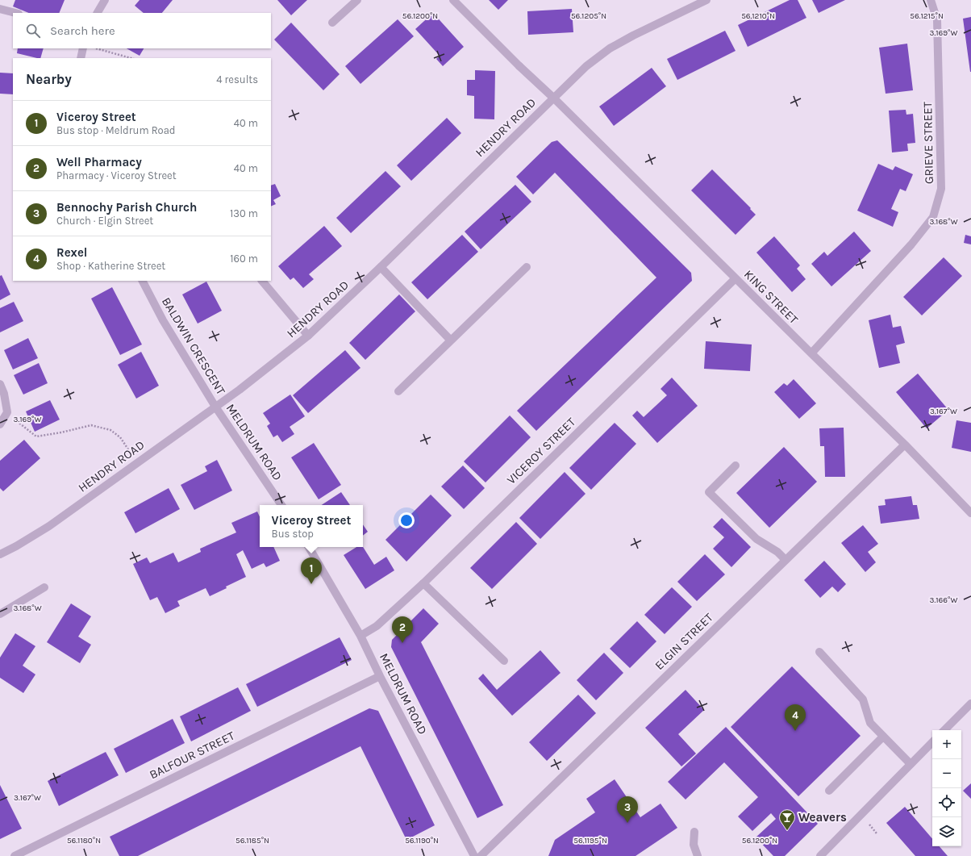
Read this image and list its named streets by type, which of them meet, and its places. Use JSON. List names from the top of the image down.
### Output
{
  "streets": {
    "street": [
      "HENDRY ROAD",
      "GRIEVE STREET",
      "KING STREET",
      "BALDWIN CRESCENT",
      "MELDRUM ROAD",
      "VICEROY STREET",
      "ELGIN STREET",
      "BALFOUR STREET"
    ]
  },
  "crossings": [
    ["HENDRY ROAD", "KING STREET"],
    ["HENDRY ROAD", "BALDWIN CRESCENT"],
    ["HENDRY ROAD", "MELDRUM ROAD"],
    ["GRIEVE STREET", "KING STREET"],
    ["KING STREET", "VICEROY STREET"],
    ["KING STREET", "ELGIN STREET"],
    ["BALDWIN CRESCENT", "MELDRUM ROAD"],
    ["MELDRUM ROAD", "VICEROY STREET"],
    ["MELDRUM ROAD", "BALFOUR STREET"]
  ],
  "places": {
    "bar": ["Weavers"]
  },
  "page": {
    "search": "Search here",
    "heading": ["Nearby", "4 results"],
    "list": [
      {
        "mark": "1",
        "name": "Viceroy Street",
        "note": "Bus stop · Meldrum Road",
        "value": "40 m"
      },
      {
        "mark": "2",
        "name": "Well Pharmacy",
        "note": "Pharmacy · Viceroy Street",
        "value": "40 m"
      },
      {
        "mark": "3",
        "name": "Bennochy Parish Church",
        "note": "Church · Elgin Street",
        "value": "130 m"
      },
      {
        "mark": "4",
        "name": "Rexel",
        "note": "Shop · Katherine Street",
        "value": "160 m"
      }
    ],
    "popup": ["Viceroy Street", "Bus stop"],
    "pins": [
      "1",
      "2",
      "4",
      "3"
    ],
    "map_buttons": ["+", "−"]
  },
  "coordinates": [
    "56.1200°N",
    "56.1205°N",
    "56.1210°N",
    "56.1215°N",
    "3.169°W",
    "3.168°W",
    "3.167°W",
    "3.166°W",
    "56.1180°N",
    "56.1185°N",
    "56.1190°N",
    "56.1195°N"
  ]
}
